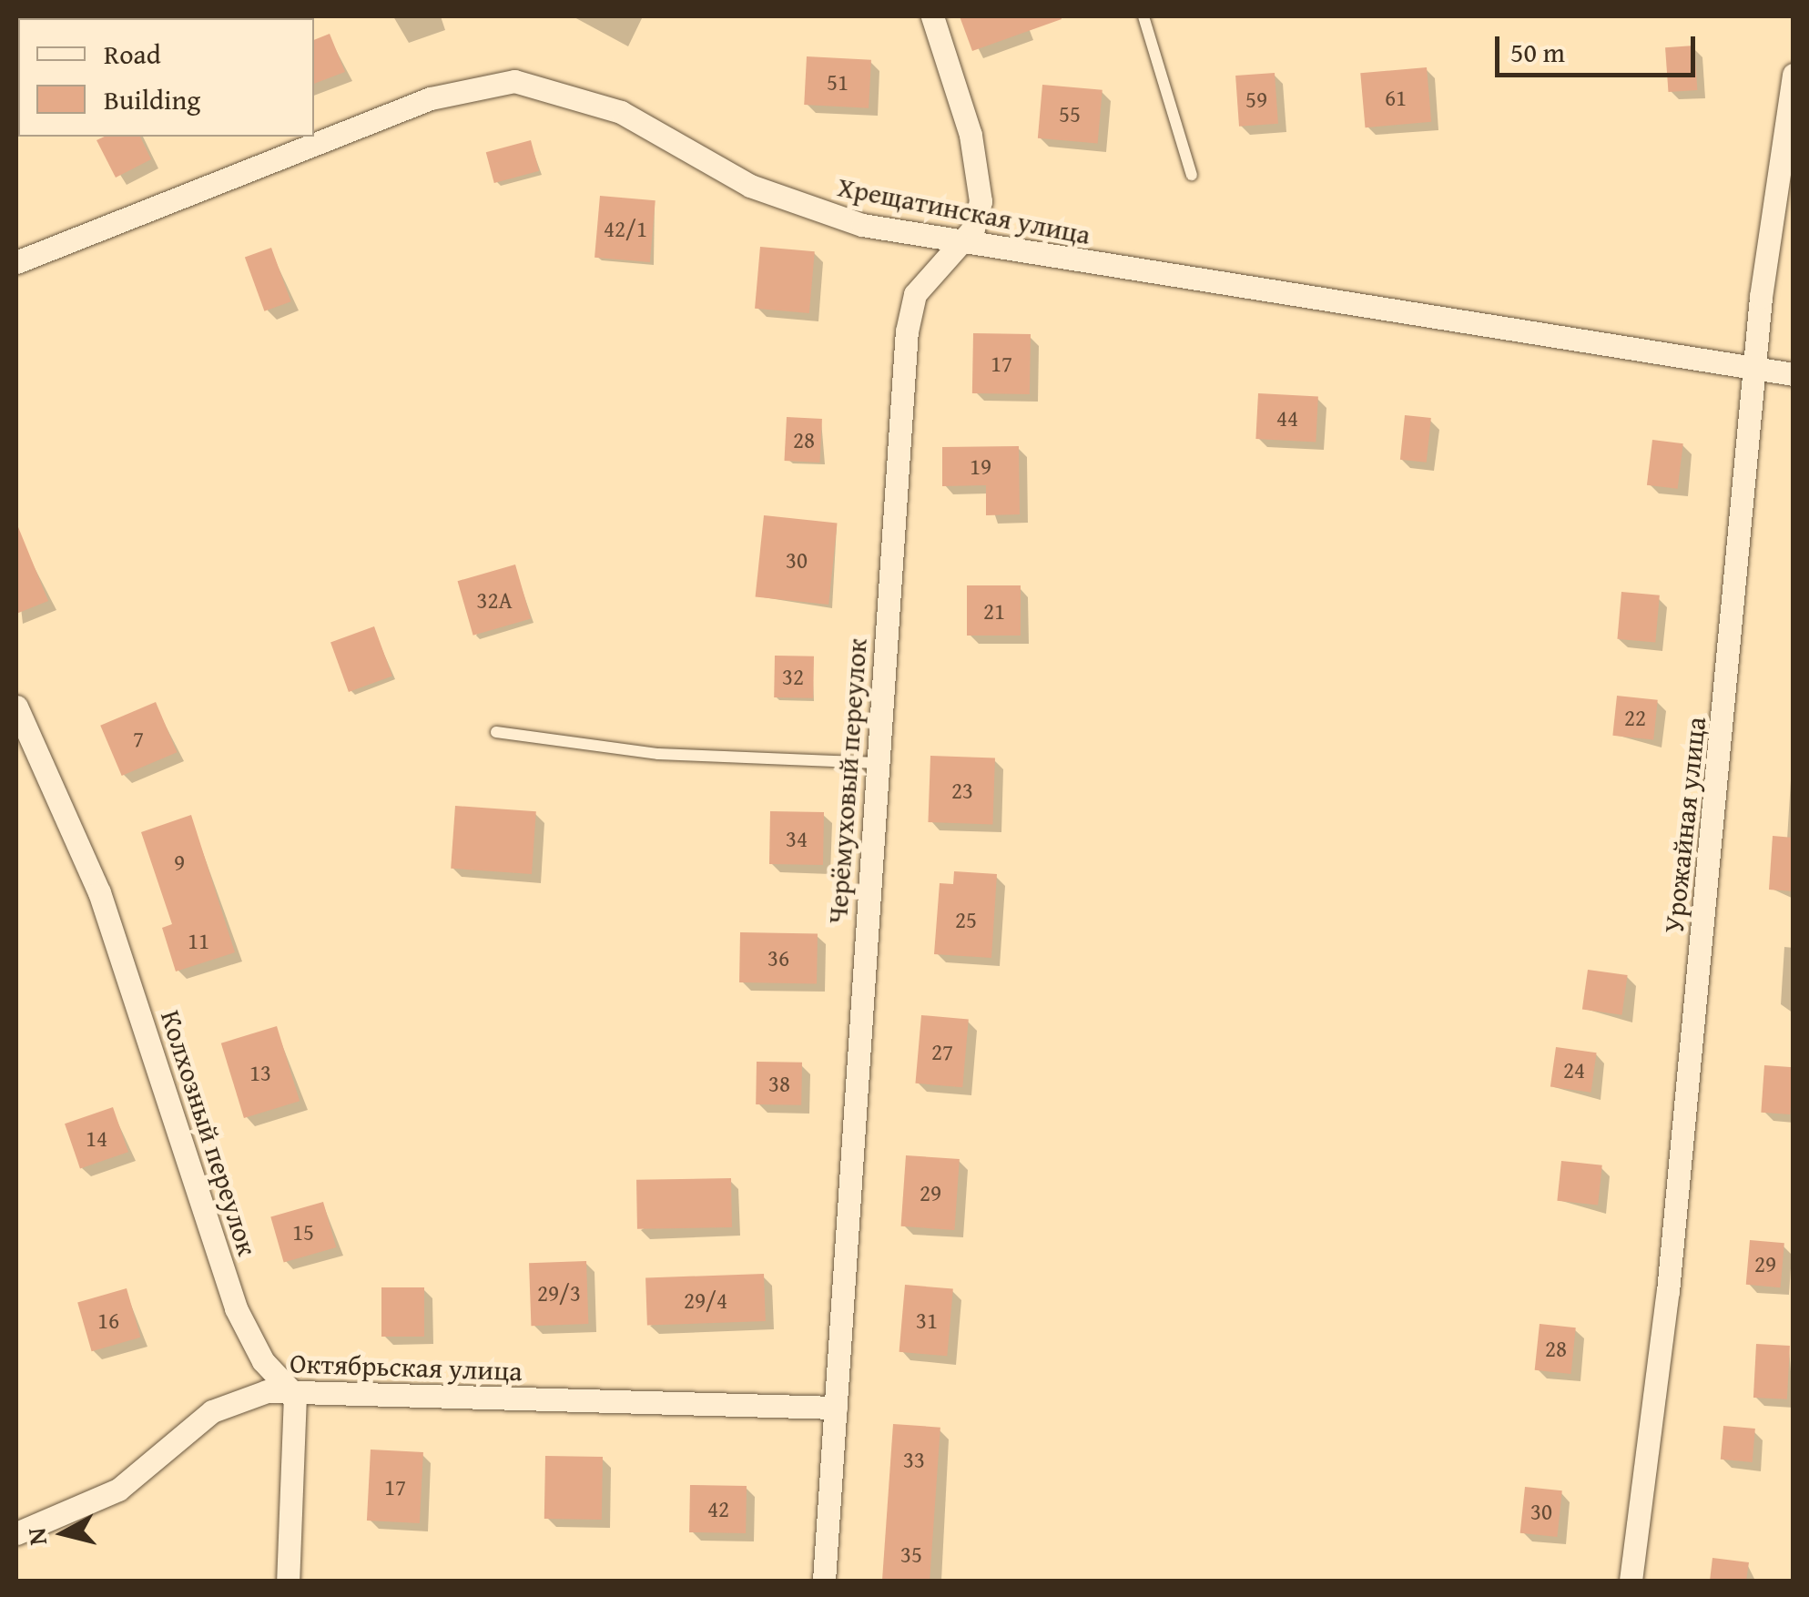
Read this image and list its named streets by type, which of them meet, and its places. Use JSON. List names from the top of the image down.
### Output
{
  "streets": {
    "street": [
      "Хрещатинская улица",
      "Черёмуховый переулок",
      "Урожайная улица",
      "Колхозный переулок",
      "Октябрьская улица"
    ]
  },
  "crossings": [
    ["Хрещатинская улица", "Черёмуховый переулок"],
    ["Хрещатинская улица", "Урожайная улица"],
    ["Черёмуховый переулок", "Октябрьская улица"],
    ["Колхозный переулок", "Октябрьская улица"]
  ],
  "house_numbers": [
    "51",
    "61",
    "59",
    "55",
    "42/1",
    "17",
    "44",
    "28",
    "19",
    "30",
    "32А",
    "21",
    "32",
    "22",
    "7",
    "23",
    "34",
    "9",
    "25",
    "11",
    "36",
    "27",
    "24",
    "13",
    "38",
    "14",
    "29",
    "15",
    "29",
    "29/3",
    "29/4",
    "16",
    "31",
    "28",
    "33",
    "17",
    "42",
    "30",
    "35"
  ],
  "legend": ["Road", "Building"],
  "scale_bar": "50 m",
  "north": "left"
}
